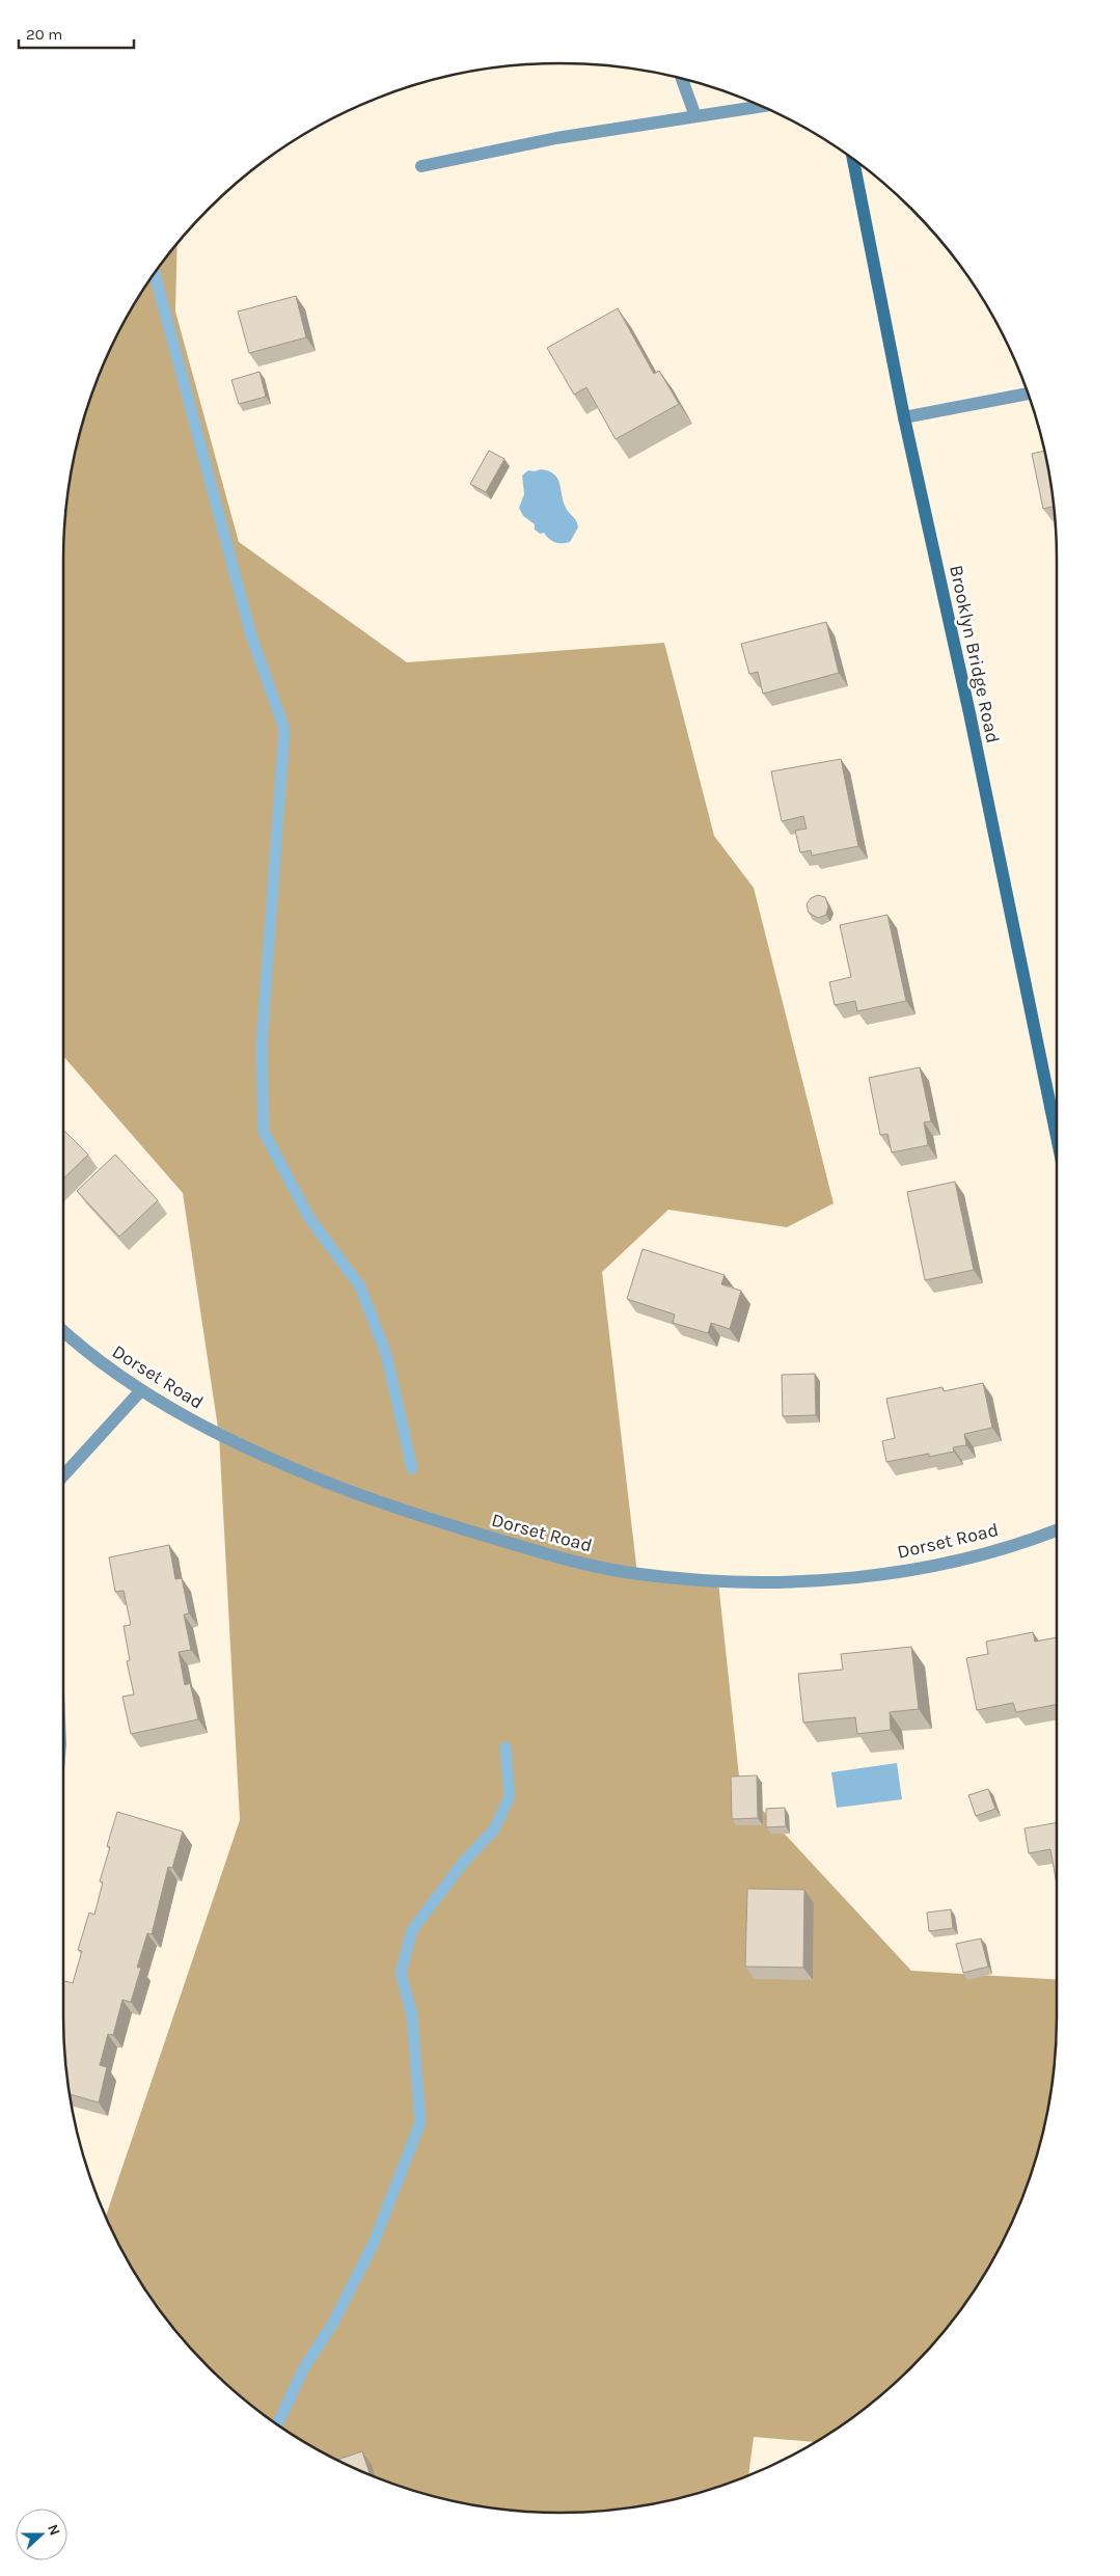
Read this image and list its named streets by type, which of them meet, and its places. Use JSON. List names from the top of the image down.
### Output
{
  "streets": {
    "street": ["Brooklyn Bridge Road", "Dorset Road"]
  },
  "scale_bar": "20 m",
  "north": "right"
}
